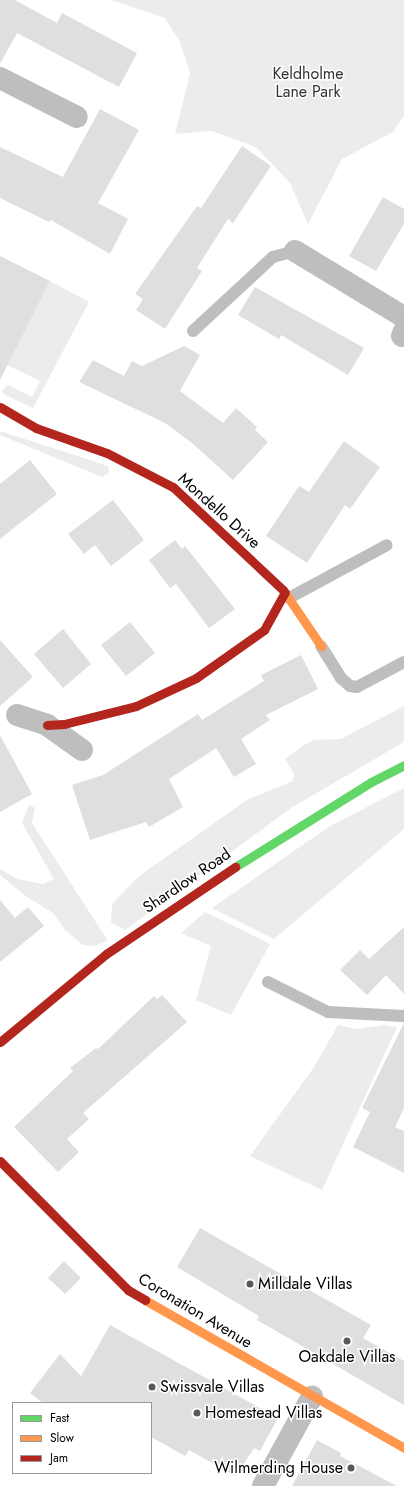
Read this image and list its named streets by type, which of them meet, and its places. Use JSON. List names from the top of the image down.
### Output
{
  "streets": {
    "street": ["Mondello Drive", "Shardlow Road", "Coronation Avenue"]
  },
  "parks": ["Keldholme Lane Park"],
  "places": [
    "Milldale Villas",
    "Oakdale Villas",
    "Swissvale Villas",
    "Homestead Villas",
    "Wilmerding House"
  ],
  "legend": ["Fast", "Slow", "Jam"]
}
